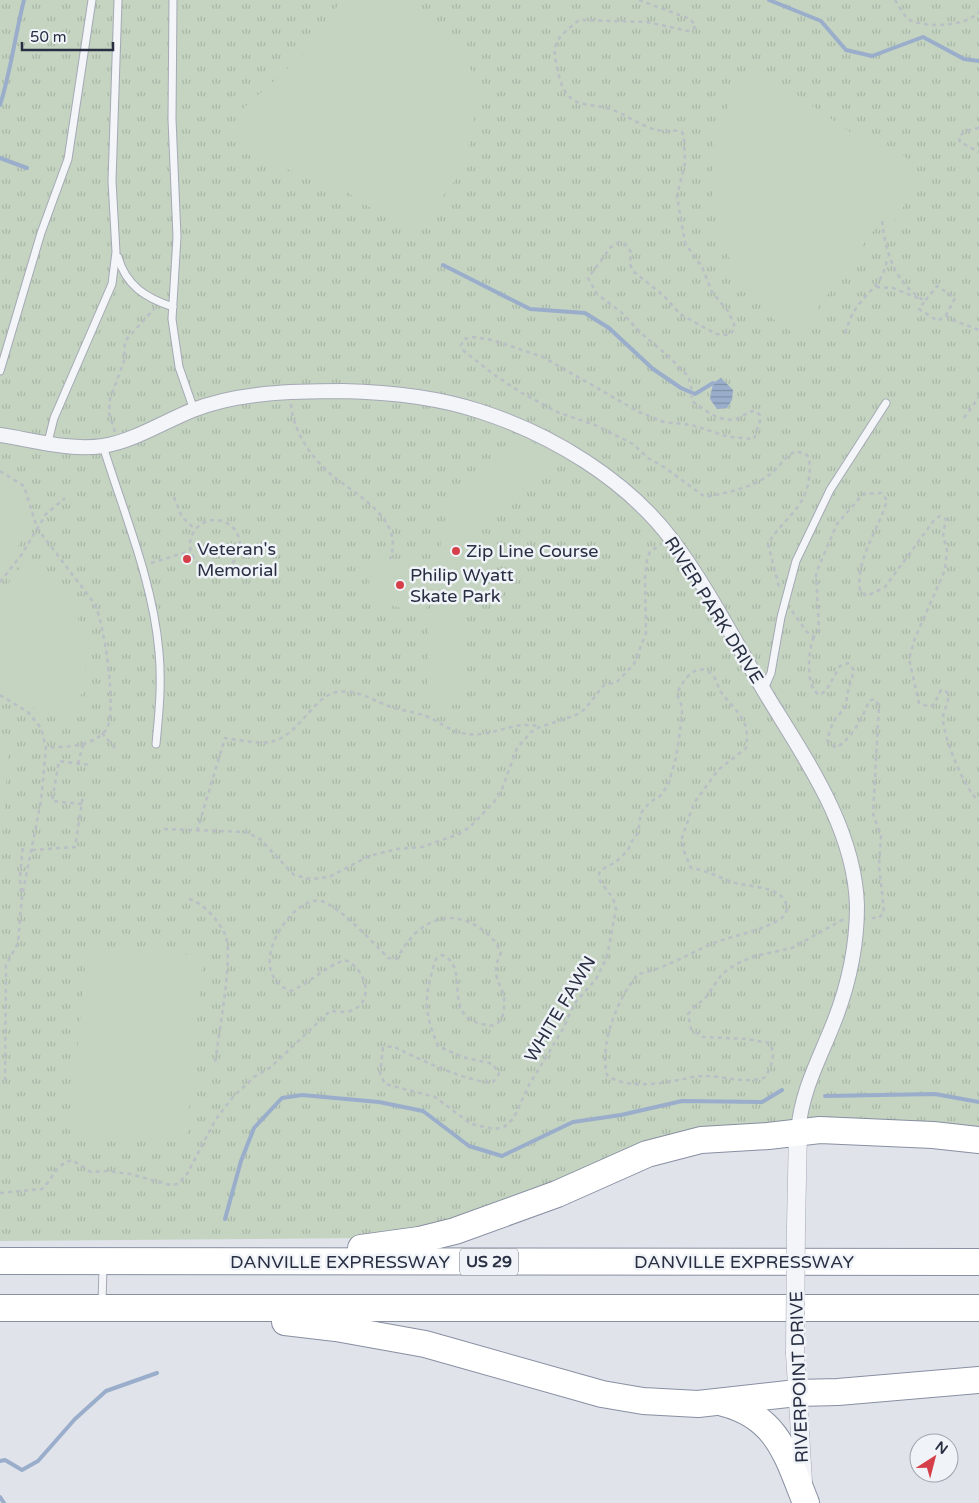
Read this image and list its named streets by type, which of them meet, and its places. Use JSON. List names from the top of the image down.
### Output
{
  "streets": {
    "highway": ["DANVILLE EXPRESSWAY", "US 29"],
    "street": ["RIVER PARK DRIVE", "RIVERPOINT DRIVE"],
    "path": ["WHITE FAWN"]
  },
  "crossings": [
    ["RIVER PARK DRIVE", "WHITE FAWN"],
    ["RIVER PARK DRIVE", "RIVERPOINT DRIVE"]
  ],
  "places": ["Zip Line Course", "Veteran's Memorial", "Philip Wyatt Skate Park"],
  "scale_bar": "50 m",
  "north": "top right"
}
